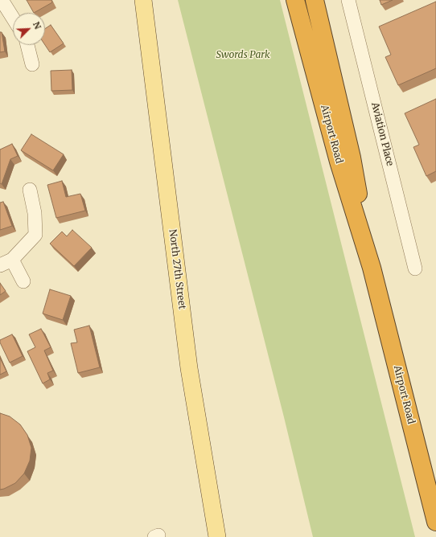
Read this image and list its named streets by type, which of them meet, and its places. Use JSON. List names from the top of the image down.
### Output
{
  "streets": {
    "highway": ["Airport Road"],
    "main road": ["North 27th Street"],
    "street": ["Aviation Place"]
  },
  "parks": ["Swords Park"],
  "north": "top right"
}
